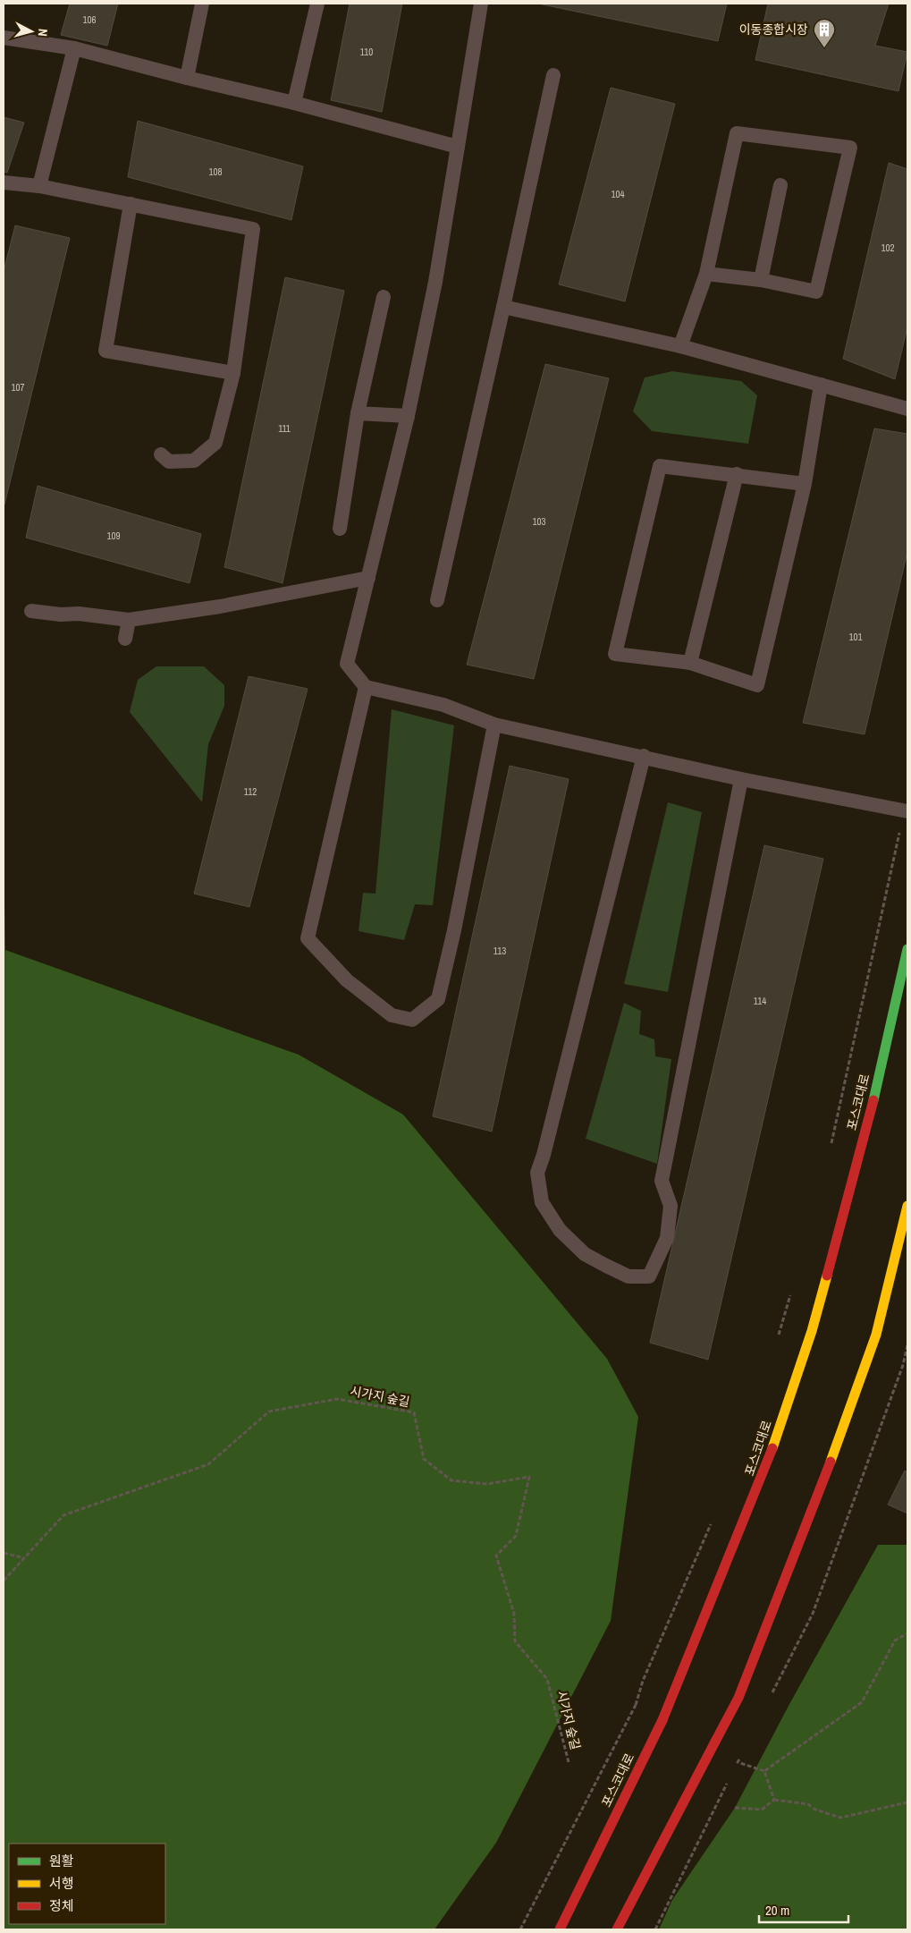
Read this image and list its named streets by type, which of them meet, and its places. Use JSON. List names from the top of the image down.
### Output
{
  "streets": {
    "main road": ["포스코대로"],
    "path": ["시가지 숲길"]
  },
  "places": {
    "building": ["이동종합시장"]
  },
  "house_numbers": [
    "106",
    "110",
    "108",
    "104",
    "102",
    "107",
    "111",
    "103",
    "109",
    "101",
    "112",
    "113",
    "114"
  ],
  "legend": ["원활", "서행", "정체"],
  "scale_bar": "20 m",
  "north": "right"
}
